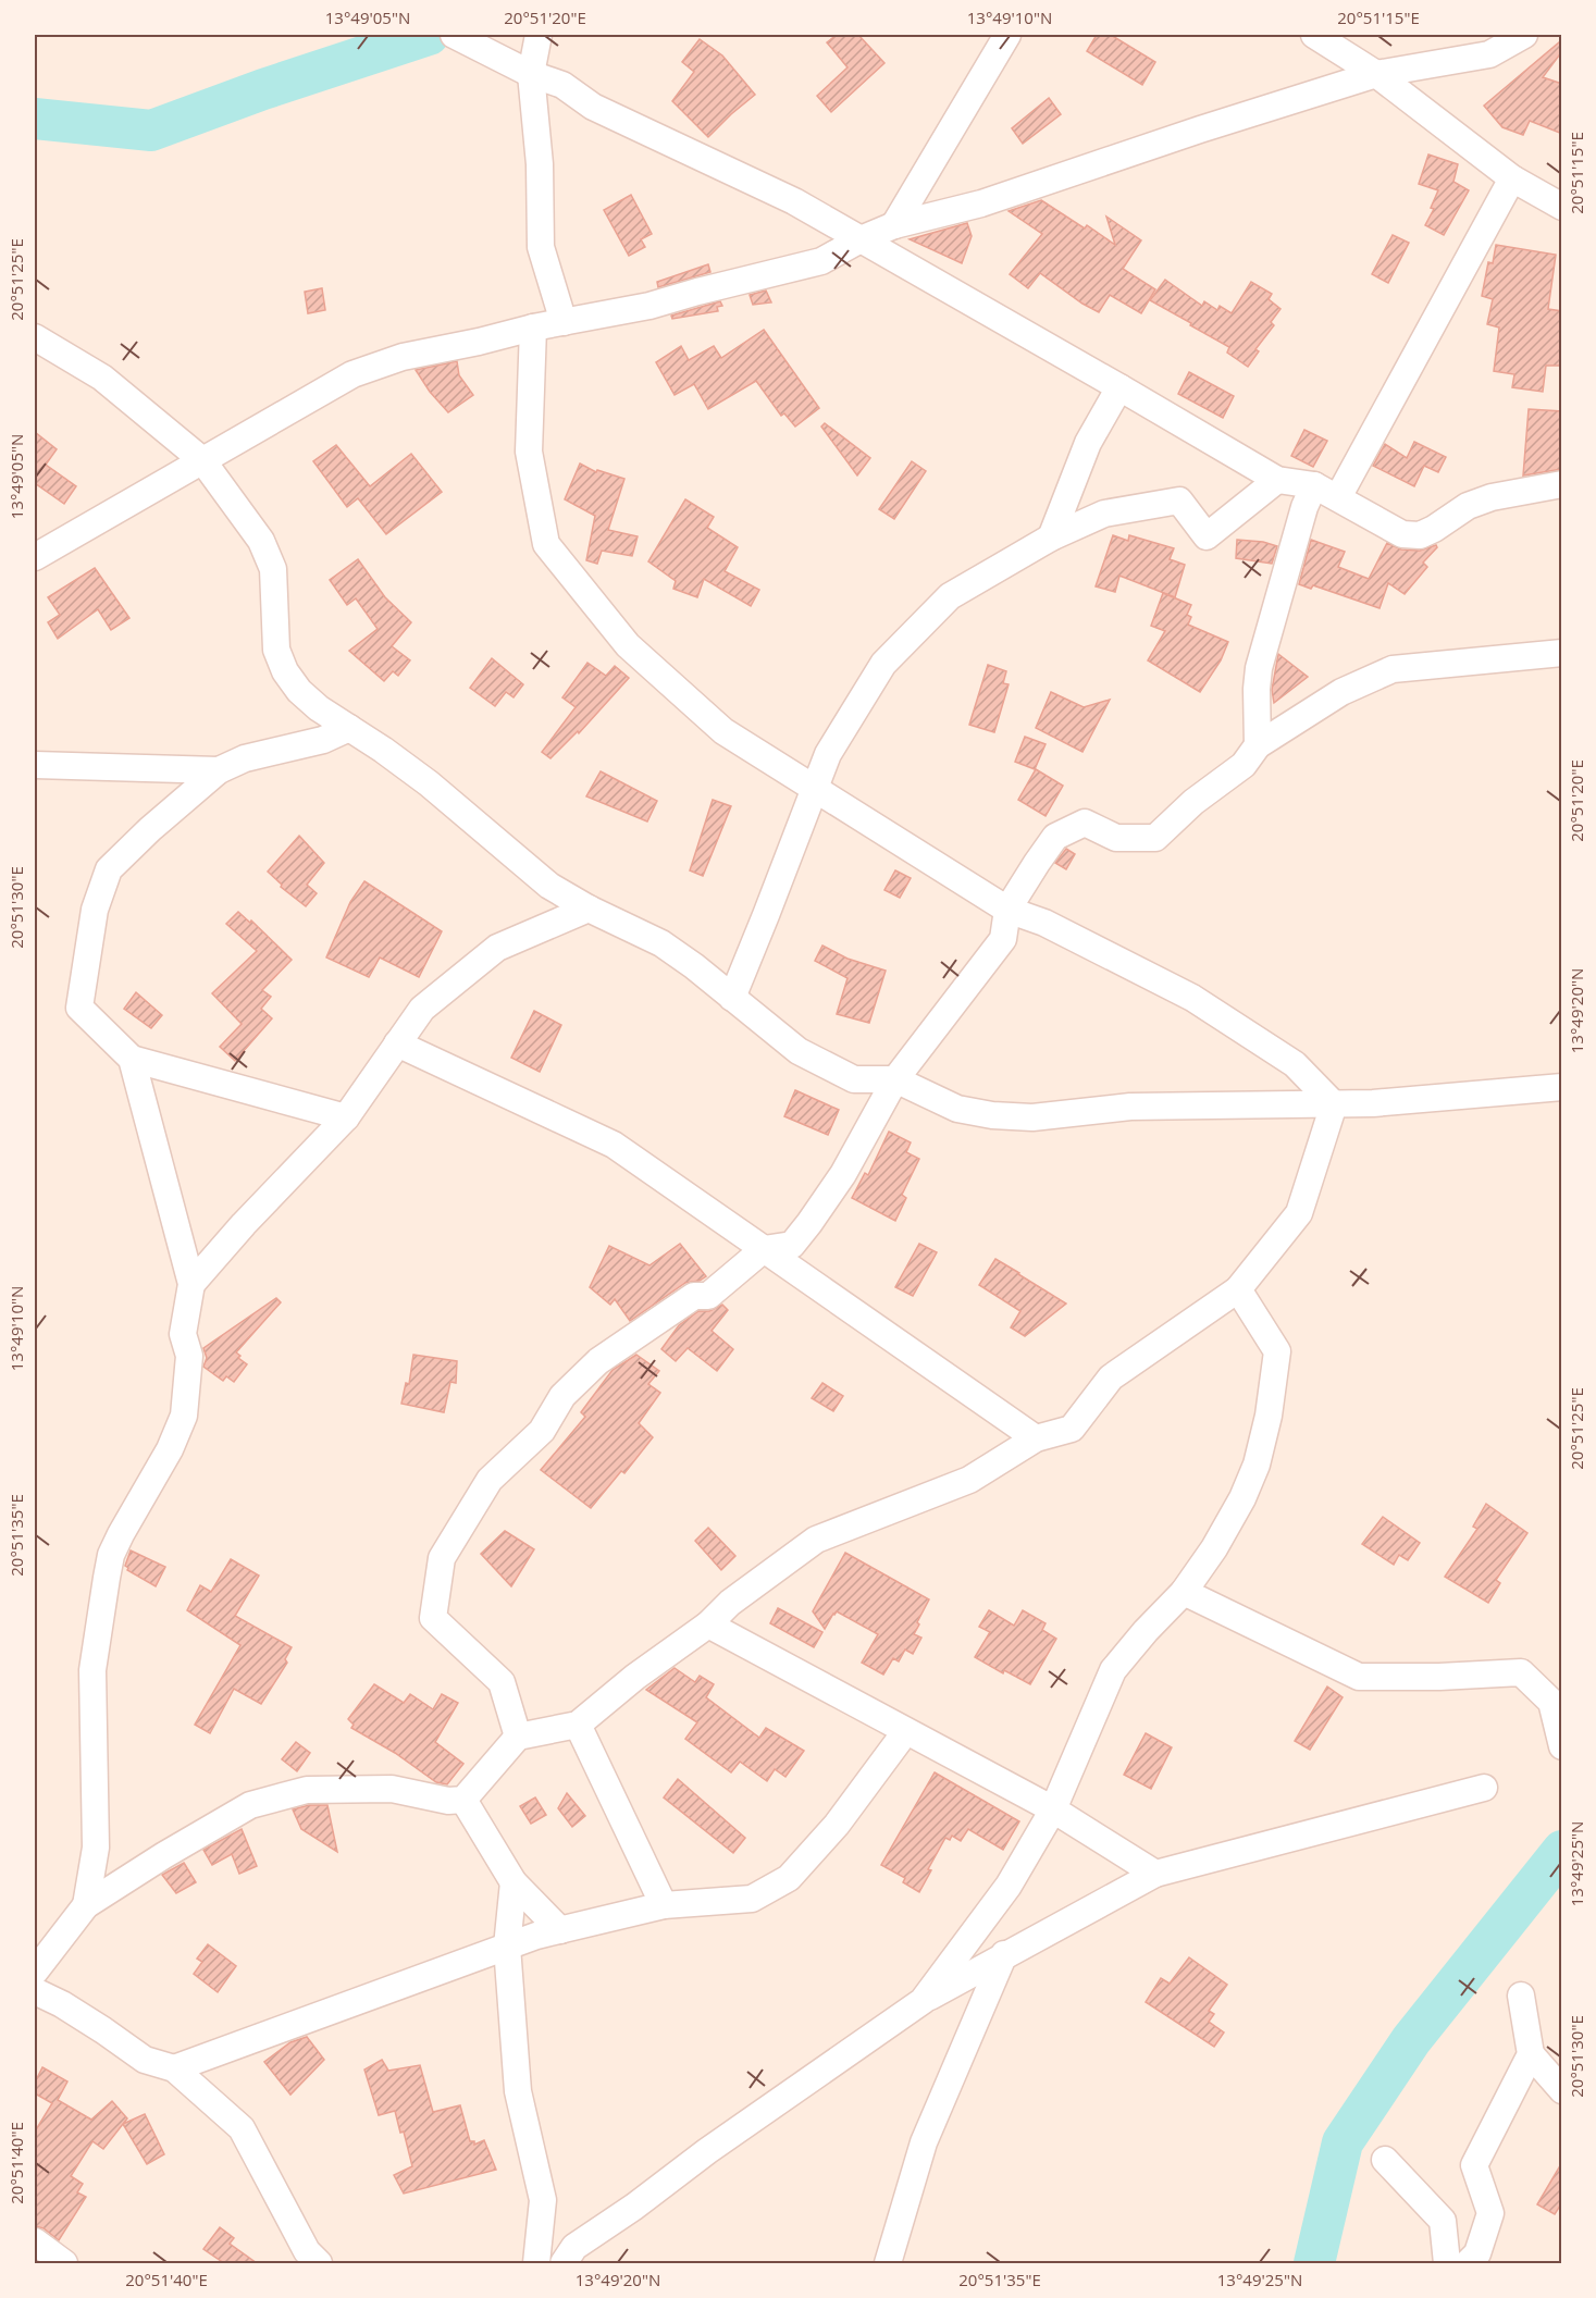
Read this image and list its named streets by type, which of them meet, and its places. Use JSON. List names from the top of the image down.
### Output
{
  "coordinates": [
    "13°49'05\"N",
    "20°51'20\"E",
    "13°49'10\"N",
    "20°51'15\"E",
    "20°51'25\"E",
    "20°51'30\"E",
    "13°49'20\"N",
    "20°51'35\"E",
    "13°49'25\"N",
    "20°51'40\"E"
  ]
}
